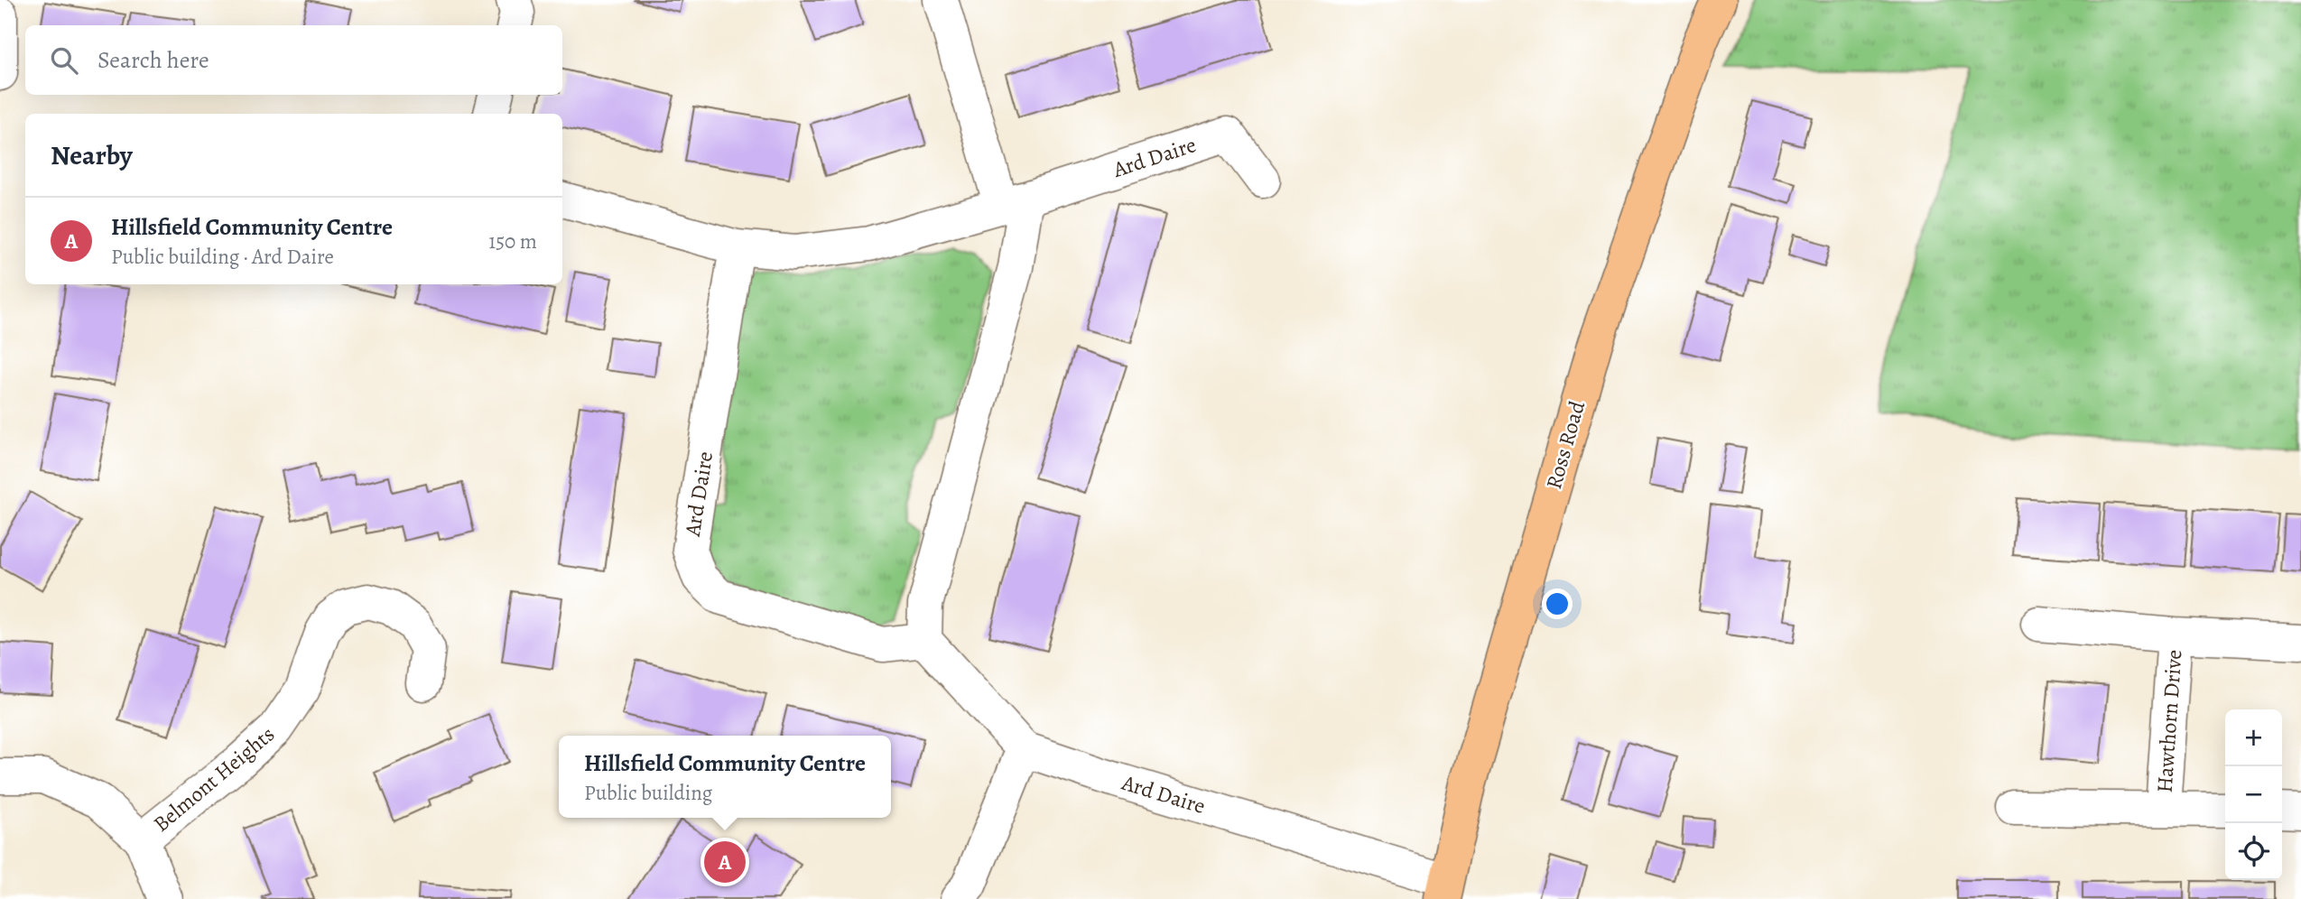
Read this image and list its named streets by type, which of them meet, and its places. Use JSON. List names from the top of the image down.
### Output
{
  "streets": {
    "main road": ["Ross Road"],
    "street": ["Ard Daire", "Hawthorn Drive", "Belmont Heights"]
  },
  "crossings": [
    ["Ard Daire", "Ross Road"]
  ],
  "page": {
    "search": "Search here",
    "heading": "Nearby",
    "list": [
      {
        "mark": "A",
        "name": "Hillsfield Community Centre",
        "note": "Public building · Ard Daire",
        "value": "150 m"
      }
    ],
    "map_buttons": ["+", "−"],
    "popup": ["Hillsfield Community Centre", "Public building"],
    "pins": "A"
  }
}
